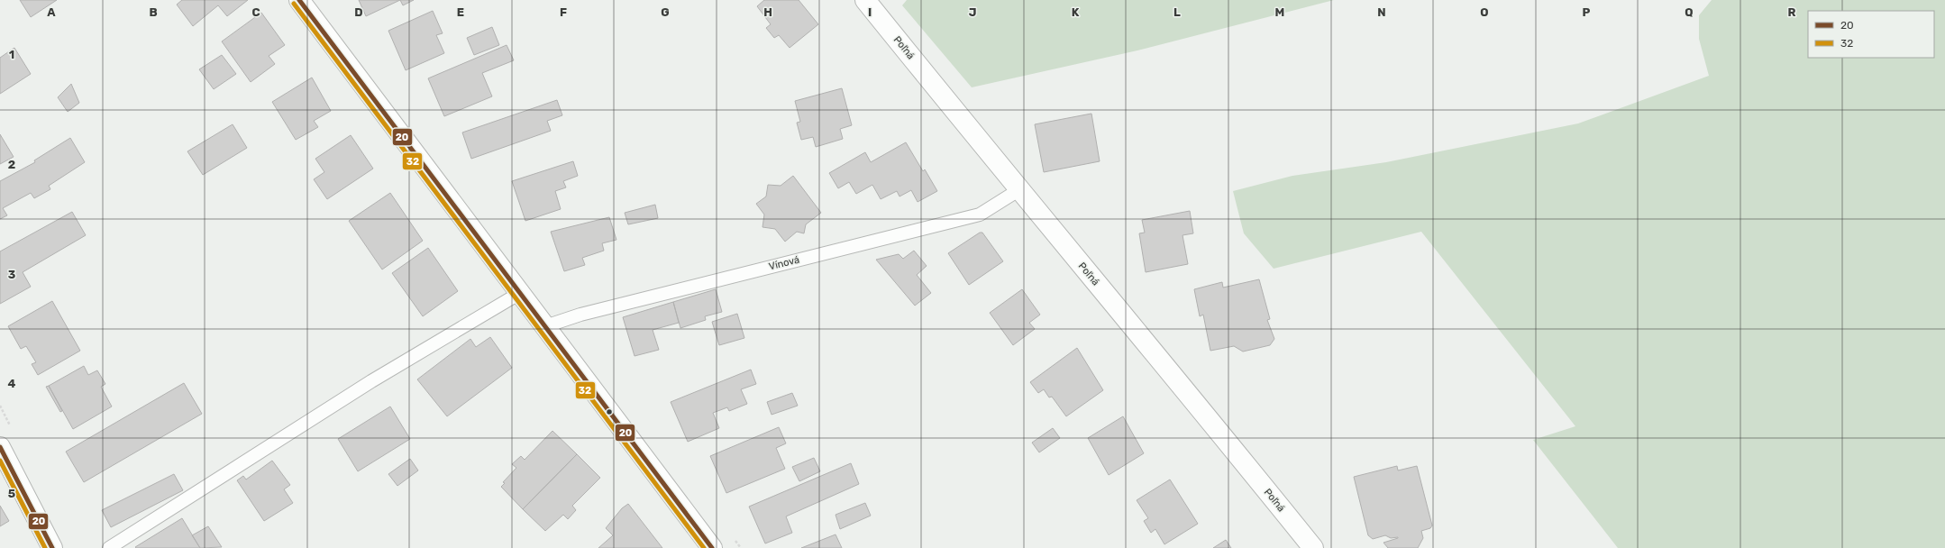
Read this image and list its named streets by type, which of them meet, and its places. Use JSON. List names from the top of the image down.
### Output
{
  "streets": {
    "street": ["Poľná"],
    "lane": ["Vínová"]
  },
  "crossings": [
    ["Poľná", "Vínová"]
  ],
  "lines": ["transit line 20", "transit line 32"],
  "legend": ["20", "32"],
  "grid": {
    "columns": [
      "A",
      "B",
      "C",
      "D",
      "E",
      "F",
      "G",
      "H",
      "I",
      "J",
      "K",
      "L",
      "M",
      "N",
      "O",
      "P",
      "Q",
      "R"
    ],
    "rows": [
      "1",
      "2",
      "3",
      "4",
      "5"
    ]
  }
}
